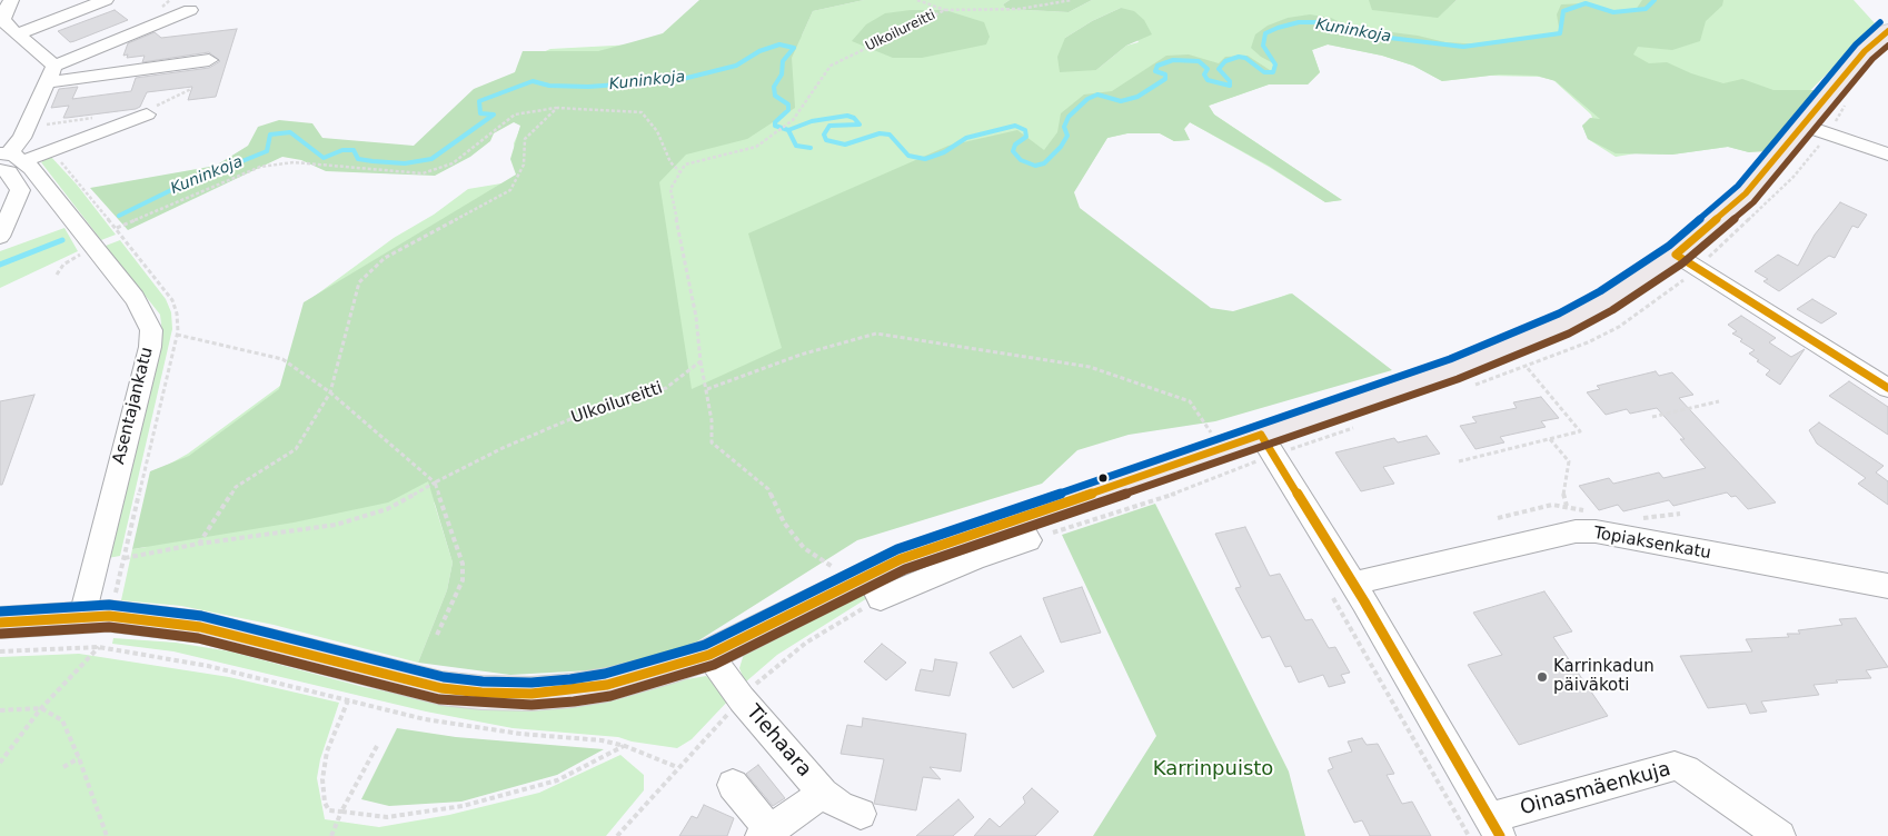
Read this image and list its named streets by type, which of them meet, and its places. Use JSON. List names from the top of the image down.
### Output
{
  "streets": {
    "street": [
      "Asentajankatu",
      "Topiaksenkatu",
      "Tiehaara",
      "Oinasmäenkuja"
    ],
    "path": ["Ulkoilureitti"]
  },
  "water": ["Kuninkoja"],
  "parks": ["Karrinpuisto"],
  "places": ["Karrinkadun päiväkoti"]
}
